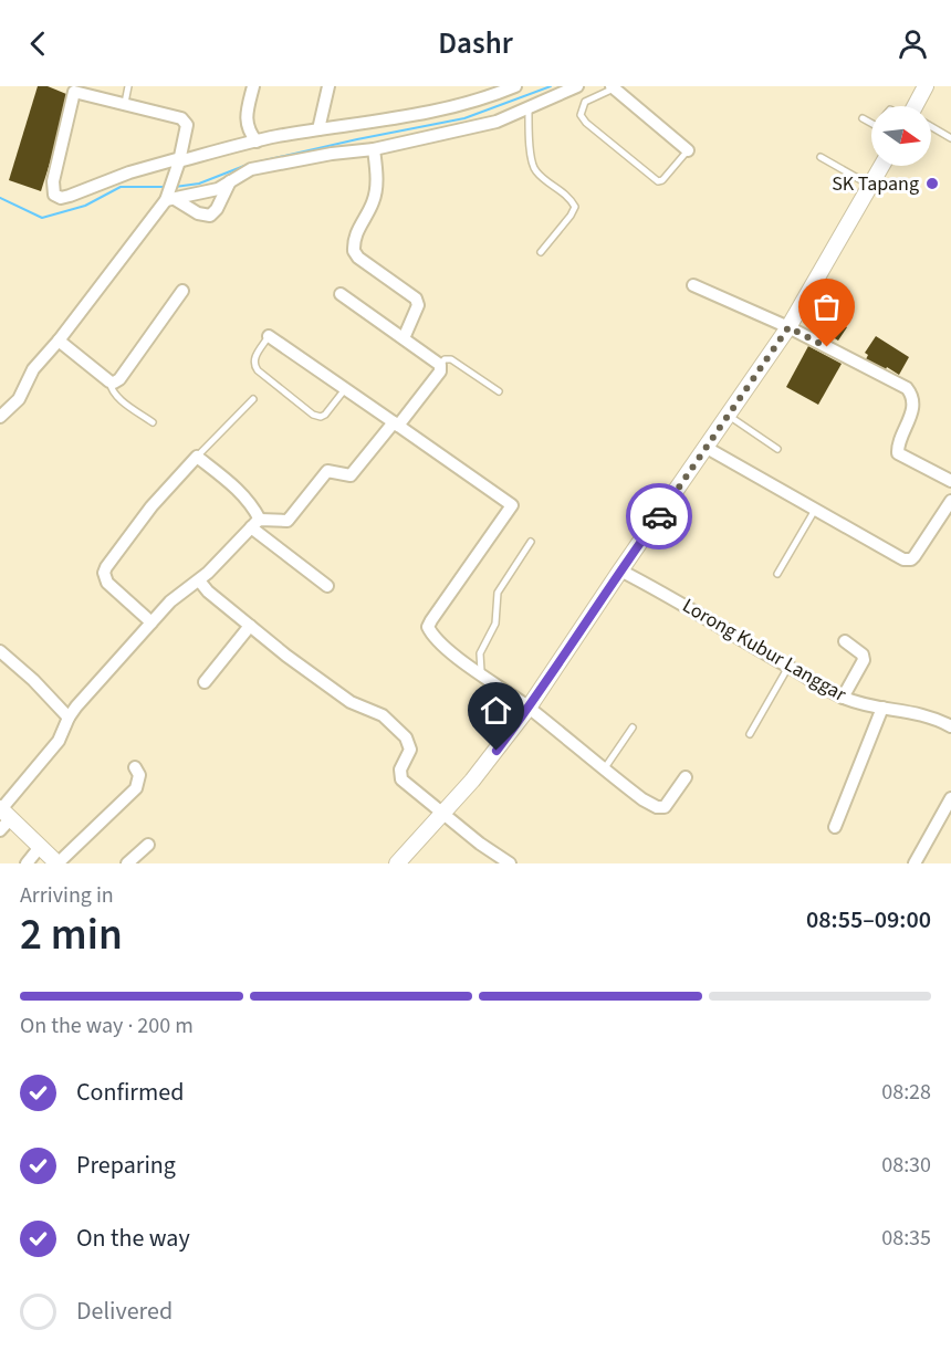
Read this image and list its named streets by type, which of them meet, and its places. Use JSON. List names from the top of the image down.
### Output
{
  "streets": {
    "street": ["Lorong Kubur Langgar"]
  },
  "places": ["SK Tapang"],
  "north": "right",
  "page": {
    "header": "Dashr",
    "heading": ["2 min", "Arriving in", "08:55–09:00"],
    "bar": "On the way · 200 m",
    "list": [
      ["Confirmed", "08:28"],
      ["Preparing", "08:30"],
      ["On the way", "08:35"],
      "Delivered"
    ]
  }
}
